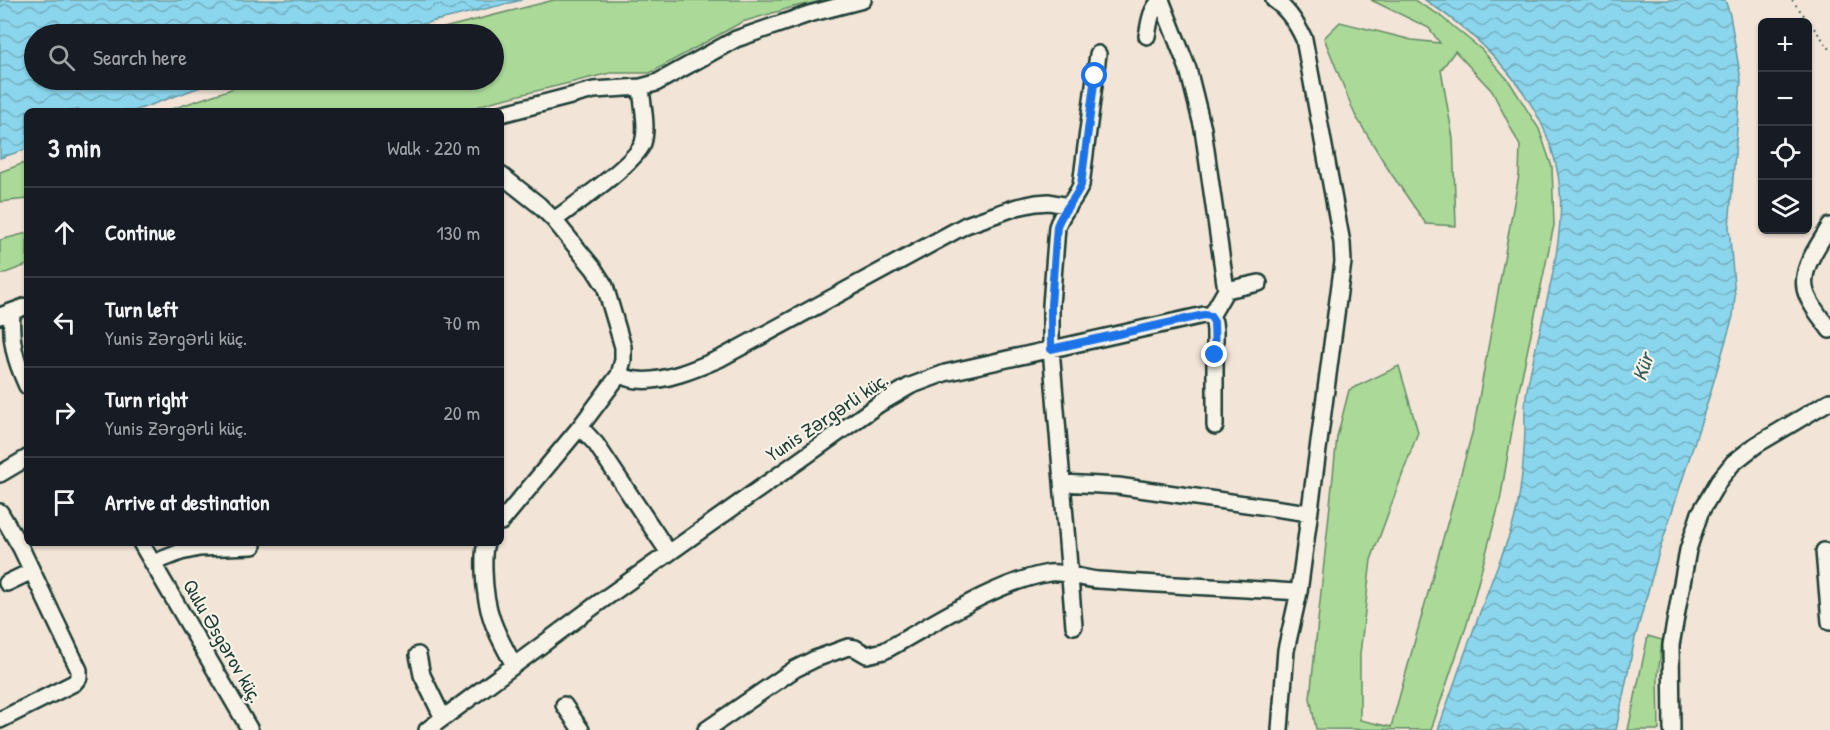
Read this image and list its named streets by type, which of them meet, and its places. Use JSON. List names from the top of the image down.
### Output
{
  "streets": {
    "street": ["Yunis Zərgərli küç.", "Qulu Əsgərov küç."]
  },
  "water": ["Kür"],
  "page": {
    "map_buttons": ["+", "−"],
    "search": "Search here",
    "heading": ["3 min", "Walk · 220 m"],
    "list": [
      ["Continue", "130 m"],
      ["Turn left", "Yunis Zərgərli küç.", "70 m"],
      ["Turn right", "Yunis Zərgərli küç.", "20 m"],
      "Arrive at destination"
    ]
  }
}
